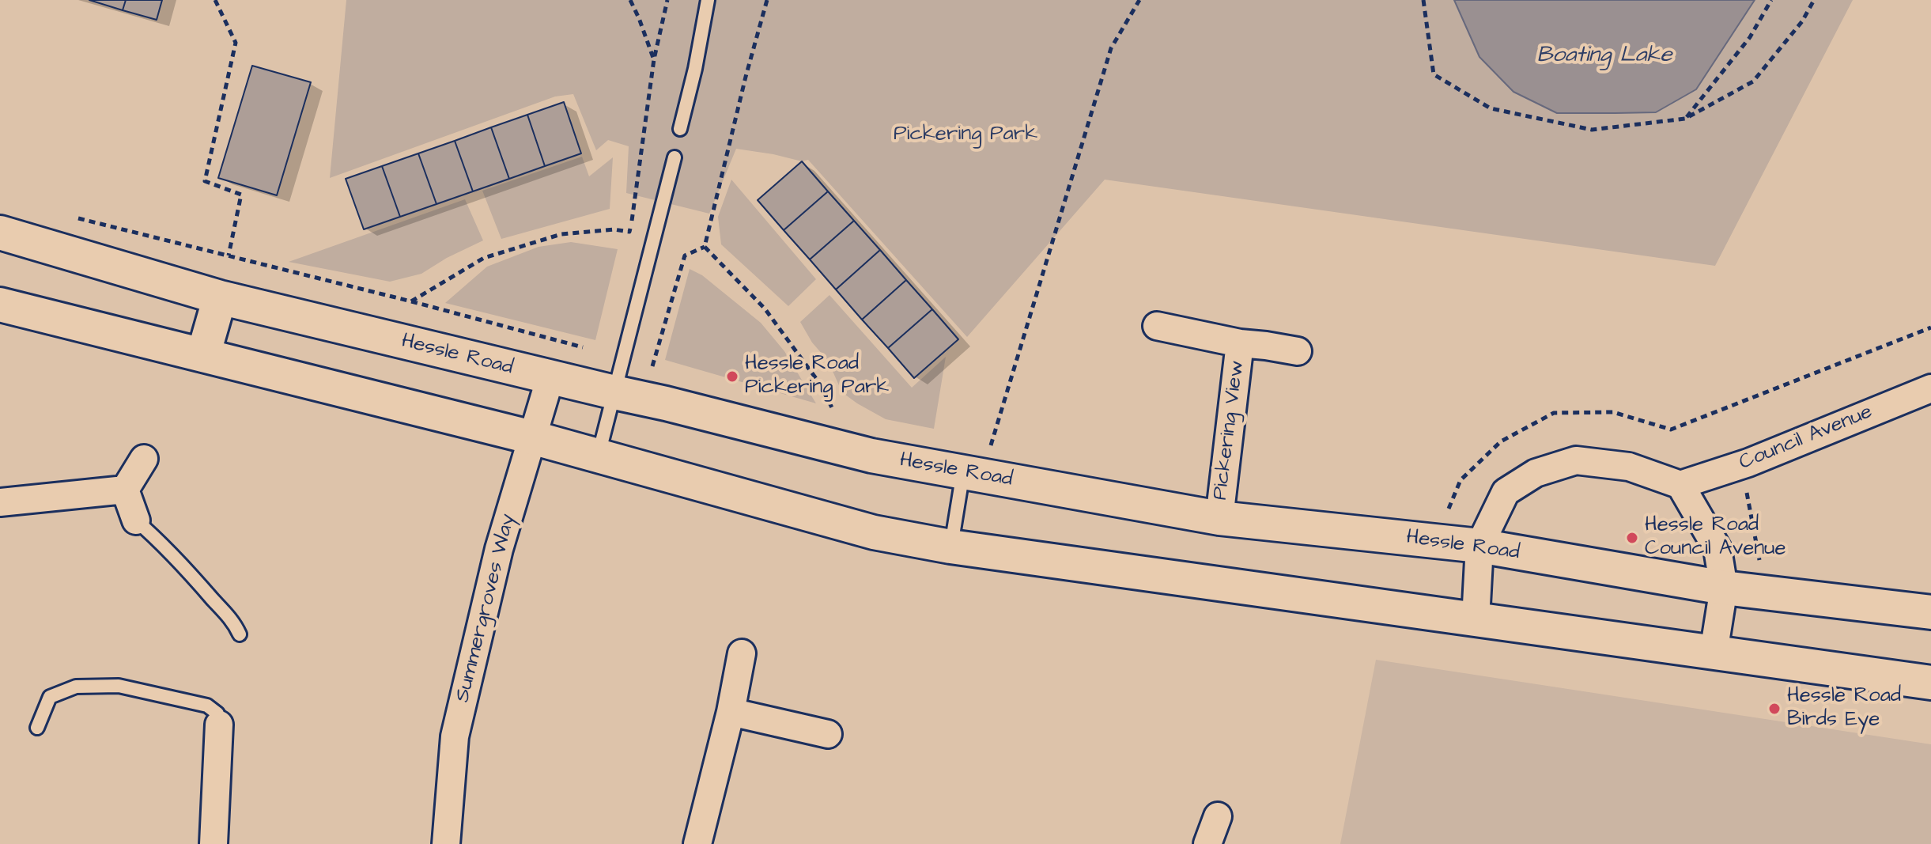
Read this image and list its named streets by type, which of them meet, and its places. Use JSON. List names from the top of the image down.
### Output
{
  "streets": {
    "street": [
      "Hessle Road",
      "Pickering View",
      "Council Avenue",
      "Summergroves Way"
    ]
  },
  "crossings": [
    ["Hessle Road", "Pickering View"],
    ["Hessle Road", "Summergroves Way"]
  ],
  "water": ["Boating Lake"],
  "parks": ["Pickering Park"],
  "places": ["Hessle Road Pickering Park", "Hessle Road Council Avenue", "Hessle Road Birds Eye"]
}
